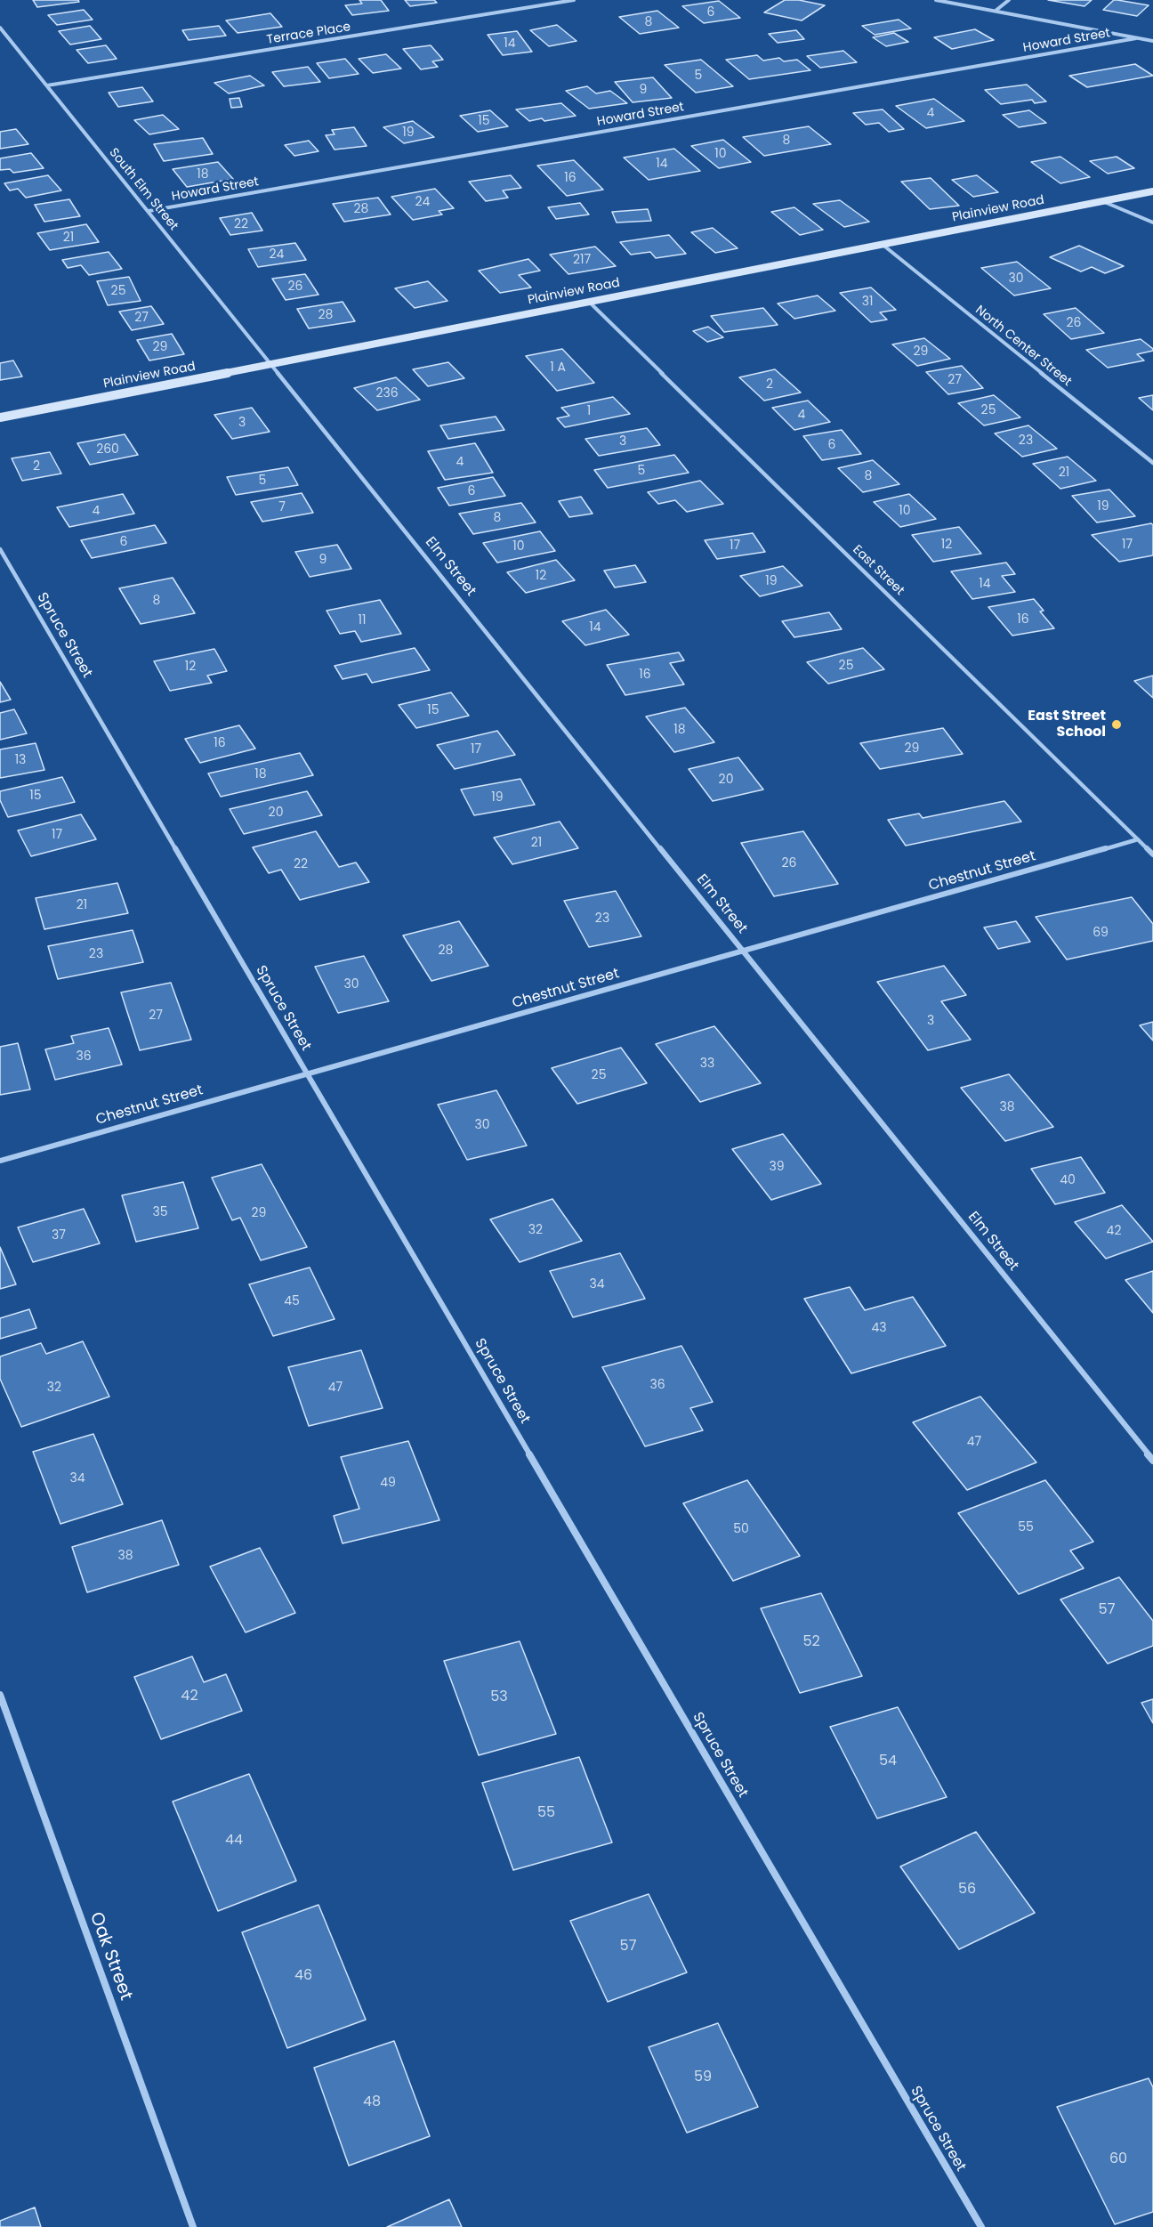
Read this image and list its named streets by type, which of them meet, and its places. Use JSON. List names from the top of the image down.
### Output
{
  "streets": {
    "main road": ["Plainview Road"],
    "street": [
      "Terrace Place",
      "Howard Street",
      "South Elm Street",
      "North Center Street",
      "Elm Street",
      "East Street",
      "Spruce Street",
      "Chestnut Street",
      "Oak Street"
    ]
  },
  "crossings": [
    ["Terrace Place", "South Elm Street"],
    ["Howard Street", "South Elm Street"],
    ["South Elm Street", "Plainview Road"],
    ["South Elm Street", "Elm Street"],
    ["Plainview Road", "North Center Street"],
    ["Plainview Road", "Elm Street"],
    ["Plainview Road", "East Street"],
    ["Elm Street", "Chestnut Street"],
    ["East Street", "Chestnut Street"],
    ["Spruce Street", "Chestnut Street"]
  ],
  "places": ["East Street School"],
  "house_numbers": [
    "6",
    "8",
    "14",
    "5",
    "9",
    "4",
    "15",
    "19",
    "8",
    "10",
    "14",
    "18",
    "16",
    "24",
    "28",
    "22",
    "21",
    "24",
    "217",
    "30",
    "26",
    "25",
    "31",
    "28",
    "27",
    "26",
    "29",
    "29",
    "1 A",
    "27",
    "2",
    "236",
    "25",
    "1",
    "4",
    "3",
    "23",
    "3",
    "6",
    "260",
    "4",
    "2",
    "5",
    "21",
    "8",
    "5",
    "6",
    "19",
    "7",
    "4",
    "10",
    "8",
    "6",
    "12",
    "17",
    "17",
    "10",
    "9",
    "12",
    "19",
    "14",
    "8",
    "16",
    "11",
    "14",
    "25",
    "12",
    "16",
    "15",
    "18",
    "16",
    "29",
    "17",
    "13",
    "18",
    "20",
    "15",
    "19",
    "20",
    "17",
    "21",
    "26",
    "22",
    "21",
    "23",
    "69",
    "28",
    "23",
    "30",
    "27",
    "3",
    "36",
    "33",
    "25",
    "38",
    "30",
    "39",
    "40",
    "35",
    "29",
    "32",
    "42",
    "37",
    "34",
    "45",
    "43",
    "36",
    "32",
    "47",
    "47",
    "34",
    "49",
    "55",
    "50",
    "38",
    "57",
    "52",
    "42",
    "53",
    "54",
    "55",
    "44",
    "56",
    "57",
    "46",
    "59",
    "48",
    "60"
  ]
}
